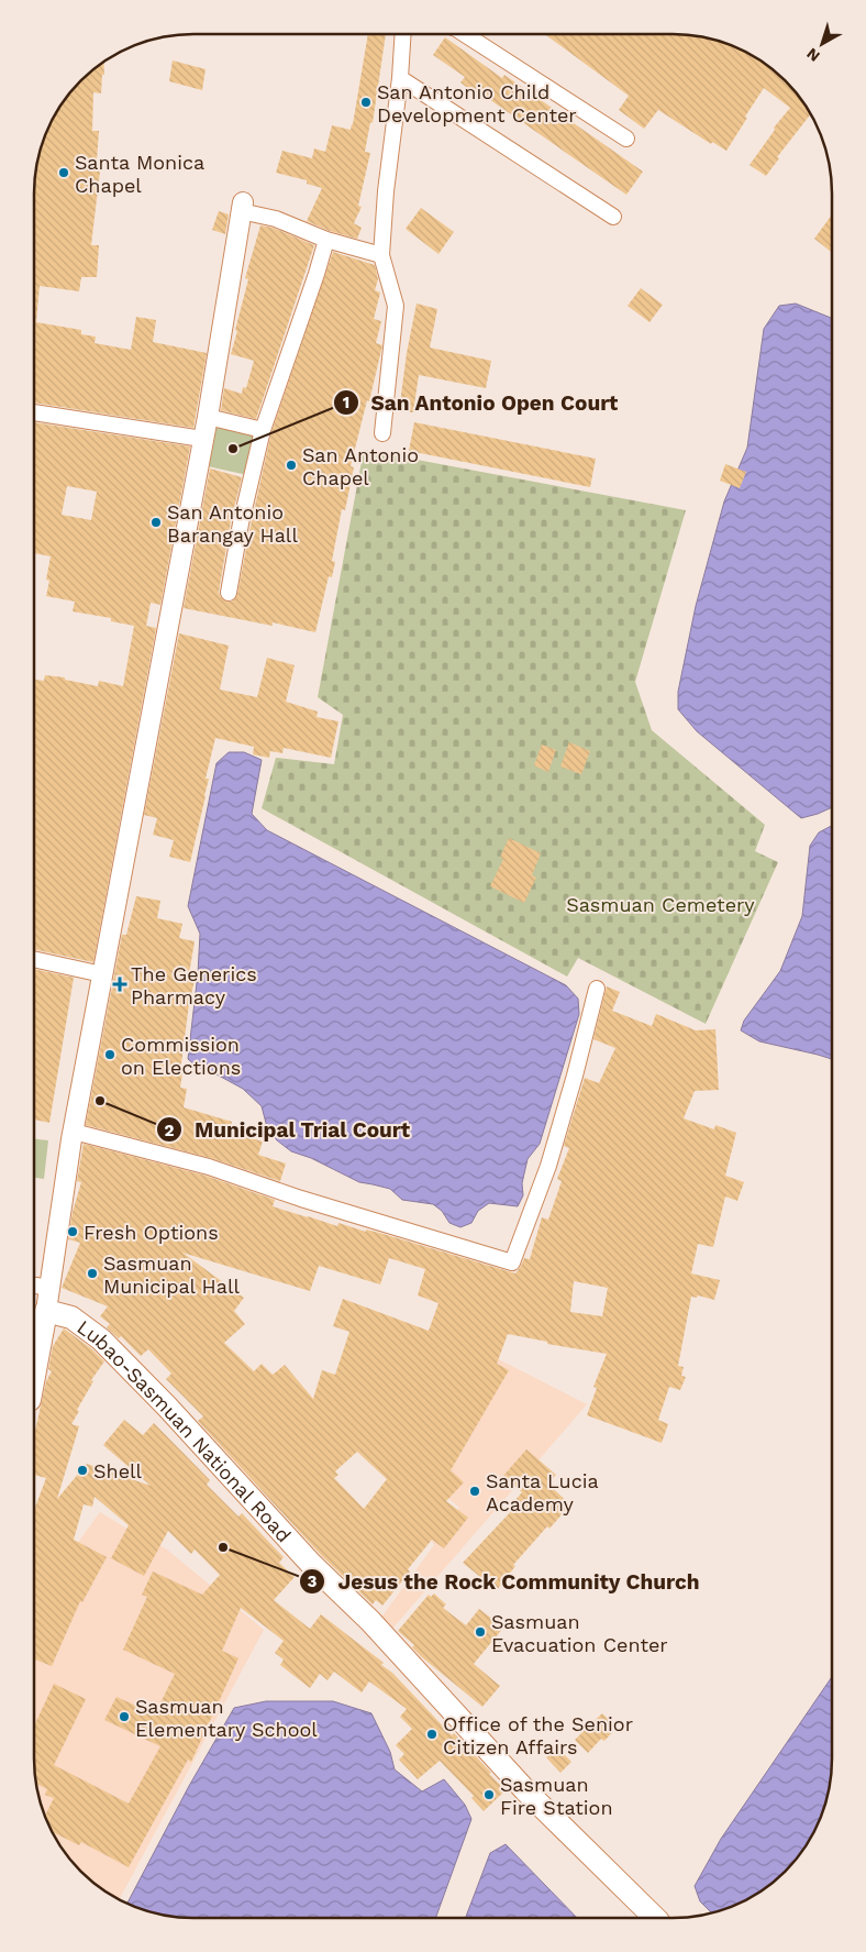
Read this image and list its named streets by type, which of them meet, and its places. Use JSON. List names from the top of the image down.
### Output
{
  "streets": {
    "main road": ["Lubao-Sasmuan National Road"]
  },
  "parks": ["Sasmuan Cemetery"],
  "places": {
    "other": [
      "San Antonio Child Development Center",
      "Santa Monica Chapel",
      "San Antonio Open Court",
      "San Antonio Chapel",
      "San Antonio Barangay Hall",
      "Commission on Elections",
      "Municipal Trial Court",
      "Fresh Options",
      "Sasmuan Municipal Hall",
      "Shell",
      "Santa Lucia Academy",
      "Jesus the Rock Community Church",
      "Sasmuan Evacuation Center",
      "Sasmuan Elementary School",
      "Office of the Senior Citizen Affairs",
      "Sasmuan Fire Station"
    ],
    "health": ["The Generics Pharmacy"]
  },
  "north": "bottom left"
}
